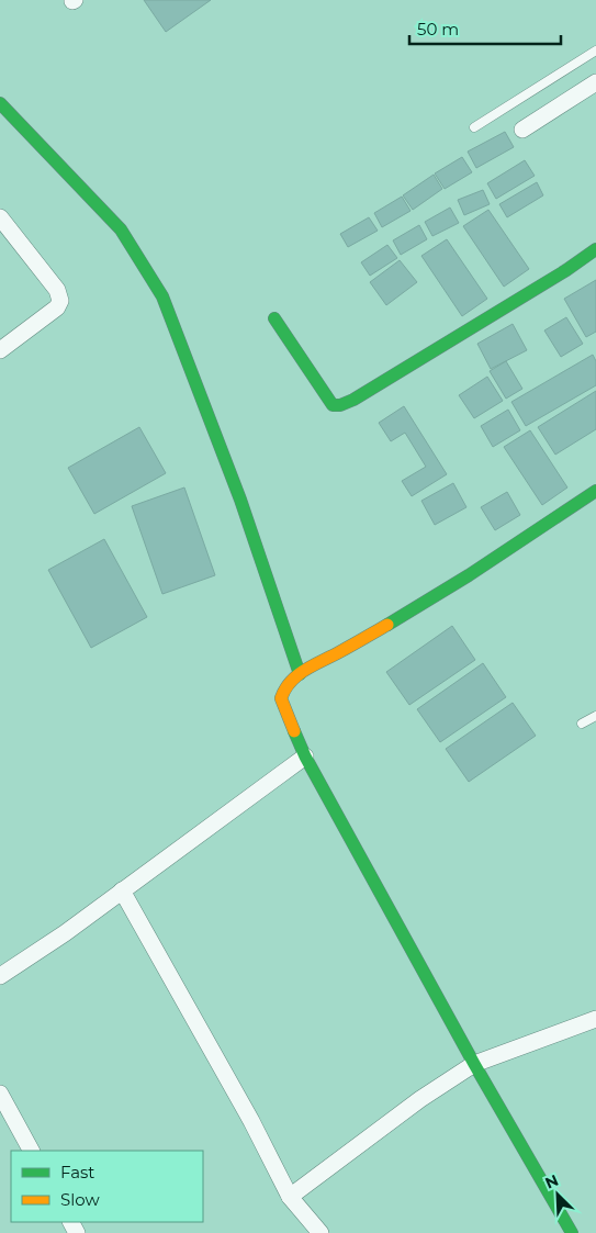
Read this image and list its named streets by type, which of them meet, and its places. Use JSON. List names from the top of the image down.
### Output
{
  "legend": ["Fast", "Slow"],
  "scale_bar": "50 m",
  "north": "top left"
}
